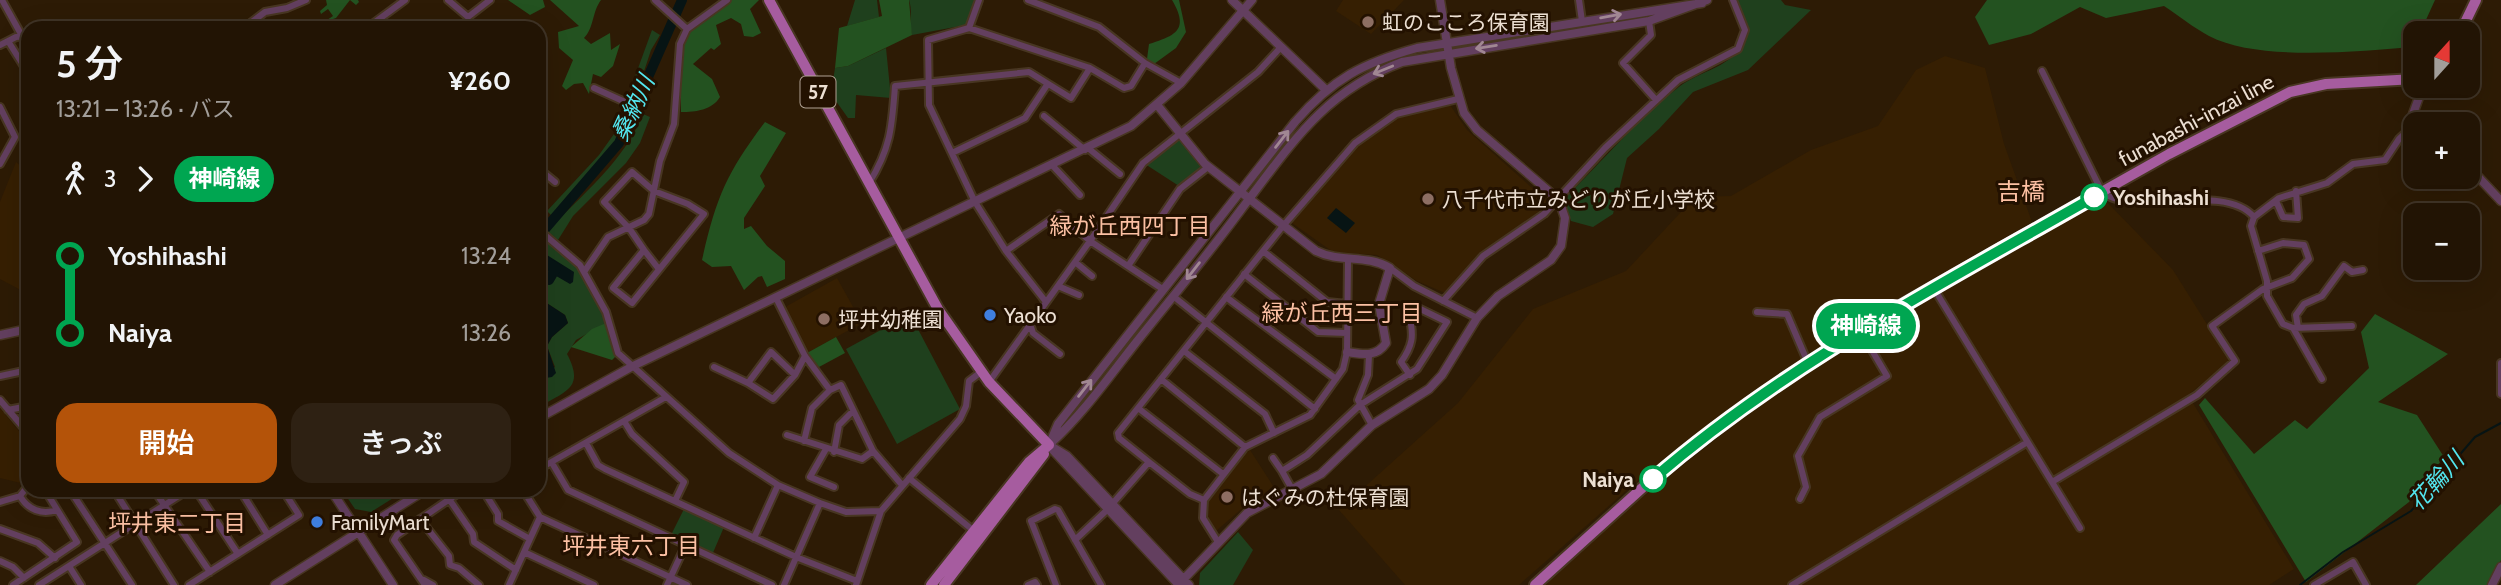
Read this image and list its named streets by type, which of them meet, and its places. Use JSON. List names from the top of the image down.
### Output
{
  "streets": {
    "main road": ["57", "funabashi-inzai line"]
  },
  "districts": [
    "吉橋",
    "緑が丘西四丁目",
    "緑が丘西三丁目",
    "坪井東二丁目",
    "坪井東六丁目"
  ],
  "water": ["桑納川", "花輪川"],
  "places": [
    "虹のこころ保育園",
    "Yoshihashi",
    "八千代市立みどりが丘小学校",
    "Yaoko",
    "坪井幼稚園",
    "Naiya",
    "はぐみの杜保育園",
    "FamilyMart"
  ],
  "lines": ["bus line 神崎線"],
  "north": "top",
  "page": {
    "on_map": "神崎線",
    "map_buttons": ["+", "−"],
    "heading": ["5 分", "13:21 – 13:26 · バス", "¥260"],
    "legs": ["3", "神崎線"],
    "list": [
      {
        "name": "Yoshihashi",
        "value": "13:24"
      },
      {
        "name": "Naiya",
        "value": "13:26"
      }
    ],
    "buttons": ["開始", "きっぷ"]
  }
}
